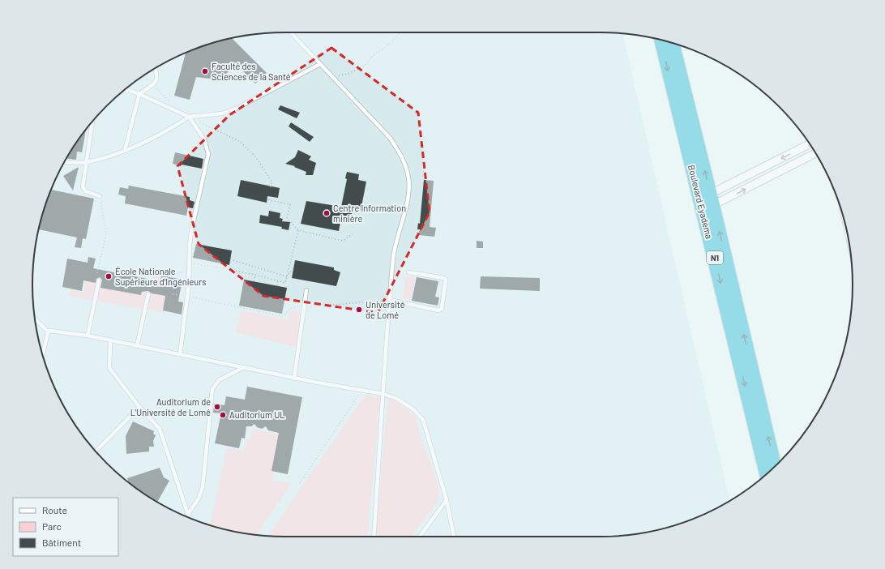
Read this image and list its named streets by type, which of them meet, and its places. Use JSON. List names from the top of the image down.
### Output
{
  "streets": {
    "highway": ["Boulevard Eyadema", "N1"]
  },
  "crossings": [
    ["Boulevard Eyadema", "N1"]
  ],
  "places": [
    "Faculté des Sciences de la Santé",
    "Centre Information minière",
    "École Nationale Supérieure d'Ingénieurs",
    "Université de Lomé",
    "Auditorium de L'Université de Lomé",
    "Auditorium UL"
  ],
  "legend": ["Route", "Parc", "Bâtiment"]
}
